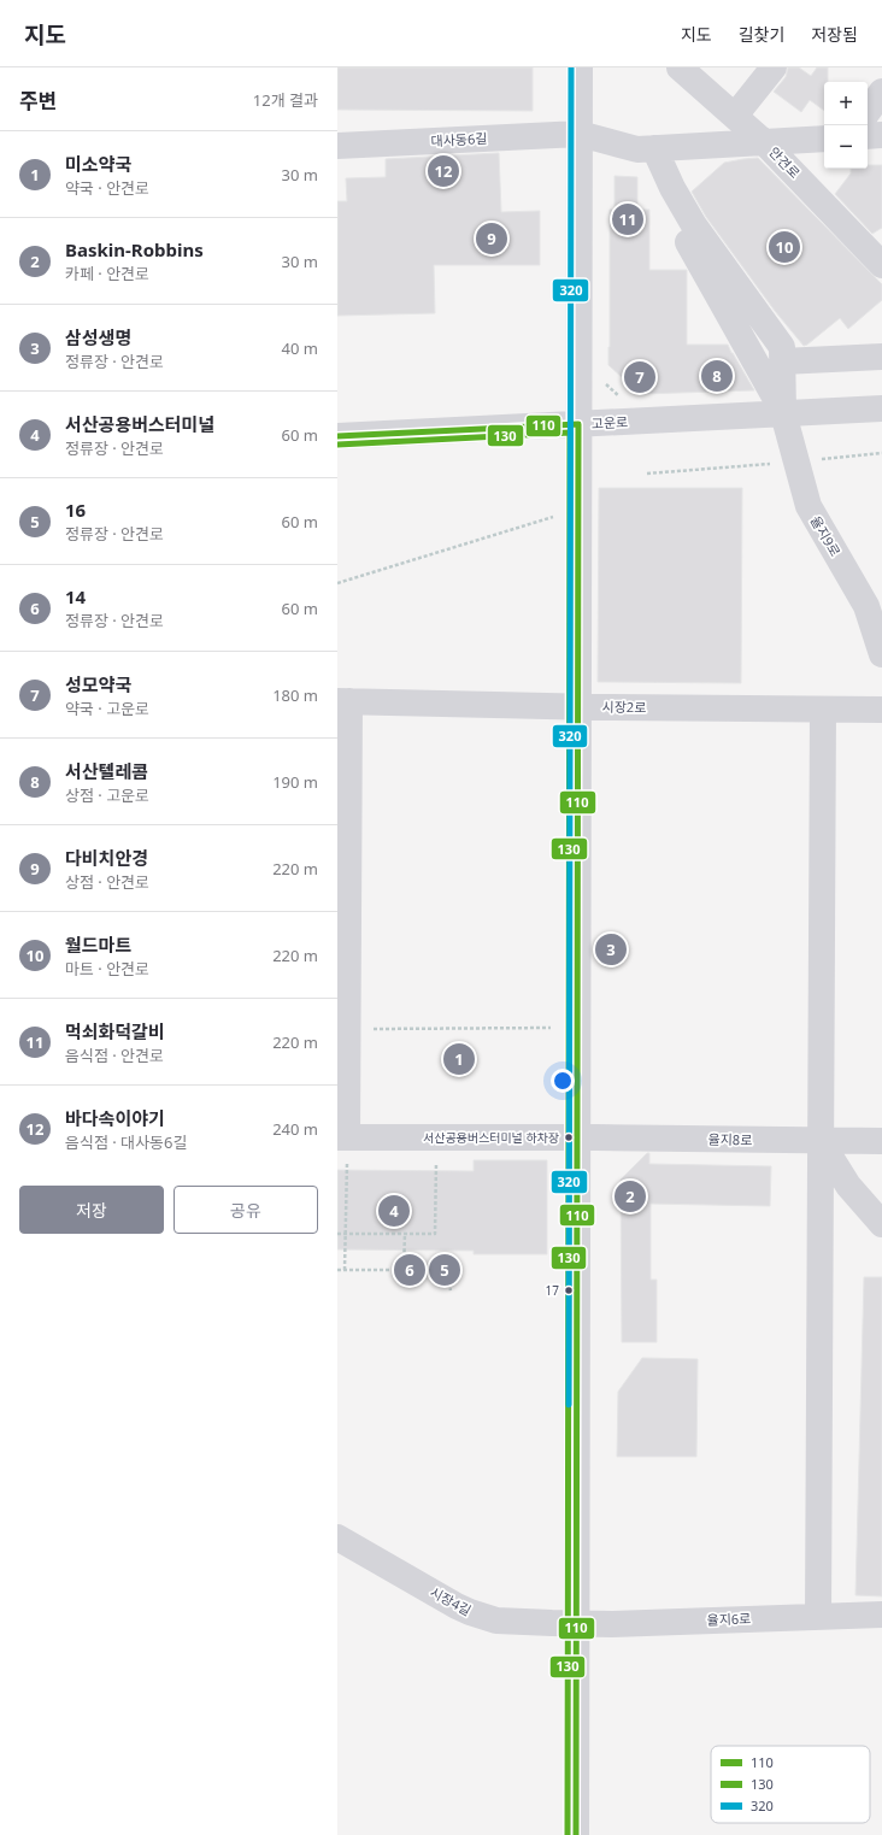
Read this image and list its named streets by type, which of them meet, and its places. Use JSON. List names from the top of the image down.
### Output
{
  "streets": {
    "street": [
      "대사동6길",
      "안견로",
      "고운로",
      "율지9로",
      "시장2로",
      "율지8로",
      "시장4길",
      "율지6로"
    ]
  },
  "crossings": [
    ["대사동6길", "안견로"],
    ["고운로", "율지9로"],
    ["시장4길", "율지6로"]
  ],
  "places": ["서산공용버스터미널 하차장", "17"],
  "lines": ["transit line 320", "transit line 110", "transit line 130"],
  "legend": ["110", "130", "320"],
  "page": {
    "header": "지도",
    "nav": ["지도", "길찾기", "저장됨"],
    "heading": ["주변", "12개 결과"],
    "map_buttons": ["+", "−"],
    "list": [
      {
        "mark": "1",
        "name": "미소약국",
        "note": "약국 · 안견로",
        "value": "30 m"
      },
      {
        "mark": "2",
        "name": "Baskin-Robbins",
        "note": "카페 · 안견로",
        "value": "30 m"
      },
      {
        "mark": "3",
        "name": "삼성생명",
        "note": "정류장 · 안견로",
        "value": "40 m"
      },
      {
        "mark": "4",
        "name": "서산공용버스터미널",
        "note": "정류장 · 안견로",
        "value": "60 m"
      },
      {
        "mark": "5",
        "name": "16",
        "note": "정류장 · 안견로",
        "value": "60 m"
      },
      {
        "mark": "6",
        "name": "14",
        "note": "정류장 · 안견로",
        "value": "60 m"
      },
      {
        "mark": "7",
        "name": "성모약국",
        "note": "약국 · 고운로",
        "value": "180 m"
      },
      {
        "mark": "8",
        "name": "서산텔레콤",
        "note": "상점 · 고운로",
        "value": "190 m"
      },
      {
        "mark": "9",
        "name": "다비치안경",
        "note": "상점 · 안견로",
        "value": "220 m"
      },
      {
        "mark": "10",
        "name": "월드마트",
        "note": "마트 · 안견로",
        "value": "220 m"
      },
      {
        "mark": "11",
        "name": "먹쇠화덕갈비",
        "note": "음식점 · 안견로",
        "value": "220 m"
      },
      {
        "mark": "12",
        "name": "바다속이야기",
        "note": "음식점 · 대사동6길",
        "value": "240 m"
      }
    ],
    "pins": [
      "12",
      "11",
      "9",
      "10",
      "8",
      "7",
      "3",
      "1",
      "2",
      "4",
      "5",
      "6"
    ],
    "buttons": ["저장", "공유"]
  }
}
